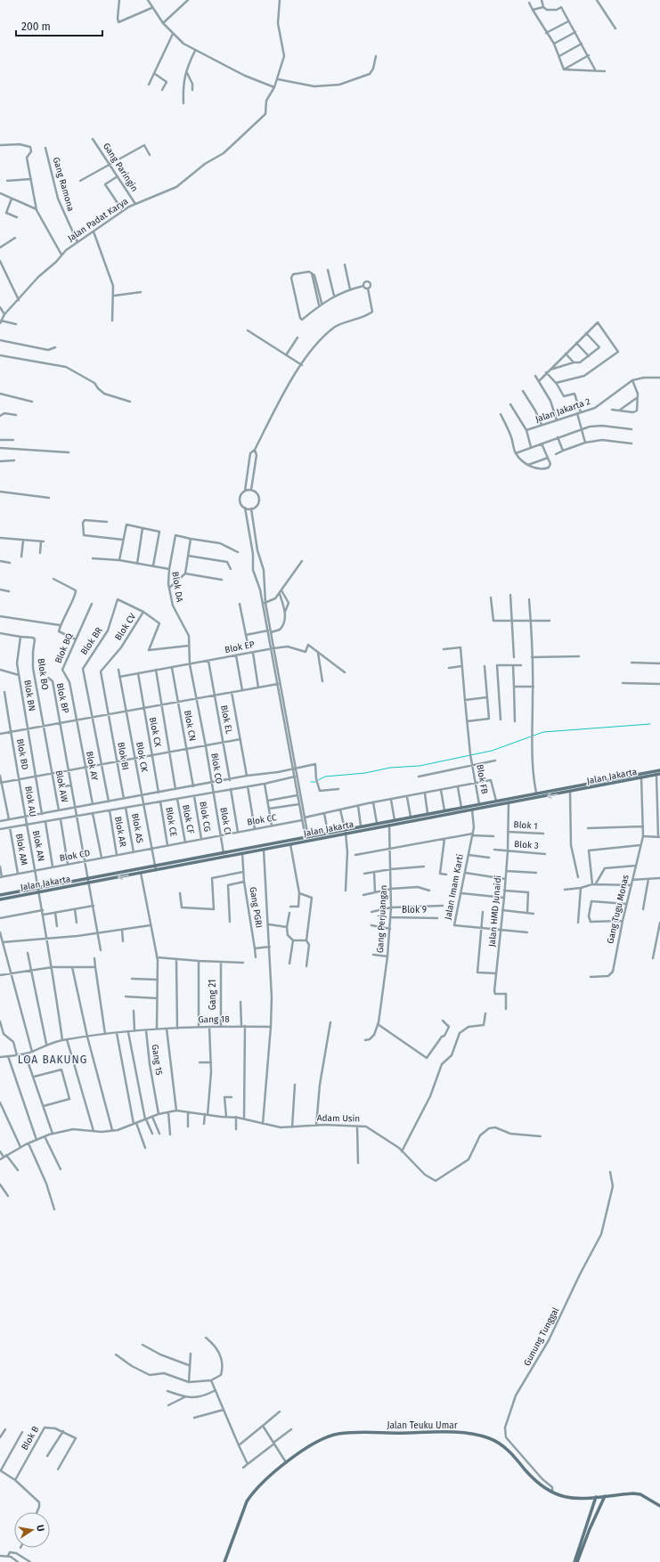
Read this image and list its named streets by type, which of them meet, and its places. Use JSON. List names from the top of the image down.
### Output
{
  "streets": {
    "main road": ["Jalan Jakarta", "Jalan Teuku Umar"],
    "street": [
      "Gang Paringin",
      "Gang Ramona",
      "Jalan Padat Karya",
      "Jalan Jakarta 2",
      "Blok DA",
      "Blok CV",
      "Blok BR",
      "Blok EP",
      "Blok BQ",
      "Blok BO",
      "Blok BN",
      "Blok BP",
      "Blok EL",
      "Blok CN",
      "Blok CX",
      "Blok BD",
      "Blok BI",
      "Blok CK",
      "Blok AY",
      "Blok CO",
      "Blok FB",
      "Blok AW",
      "Blok AU",
      "Blok CG",
      "Blok CF",
      "Blok CC",
      "Blok CI",
      "Blok CE",
      "Blok 1",
      "Blok AS",
      "Blok AR",
      "Blok 3",
      "Blok AN",
      "Blok AM",
      "Blok CD",
      "Jalan Imam Karti",
      "Gang PGRI",
      "Gang Tugu Monas",
      "Blok 9",
      "Jalan HMD Junaidi",
      "Gang Perjuangan",
      "Gang 21",
      "Gang 18",
      "Gang 15",
      "Adam Usin",
      "Gunung Tunggal",
      "Blok B"
    ]
  },
  "crossings": [
    ["Gang Paringin", "Jalan Padat Karya"],
    ["Gang Ramona", "Jalan Padat Karya"],
    ["Blok DA", "Blok CV"],
    ["Blok DA", "Blok EP"],
    ["Blok DA", "Blok CO"],
    ["Blok CV", "Blok BR"],
    ["Blok CV", "Blok BI"],
    ["Blok EP", "Blok EL"],
    ["Blok EP", "Blok CN"],
    ["Blok EP", "Blok CX"],
    ["Blok EP", "Blok CK"],
    ["Blok BQ", "Blok AY"],
    ["Blok BO", "Blok BN"],
    ["Blok BO", "Blok AW"],
    ["Blok BP", "Jalan Jakarta"],
    ["Blok BP", "Blok CD"],
    ["Blok BD", "Blok AU"],
    ["Blok CO", "Blok CI"],
    ["Jalan Jakarta", "Blok FB"],
    ["Jalan Jakarta", "Blok CC"],
    ["Jalan Jakarta", "Blok CI"],
    ["Jalan Jakarta", "Blok AN"],
    ["Jalan Jakarta", "Jalan Imam Karti"],
    ["Jalan Jakarta", "Gang PGRI"],
    ["Jalan Jakarta", "Gang Tugu Monas"],
    ["Jalan Jakarta", "Jalan HMD Junaidi"],
    ["Jalan Jakarta", "Gang Perjuangan"],
    ["Blok FB", "Blok CC"],
    ["Blok AU", "Blok AN"],
    ["Blok CG", "Blok CD"],
    ["Blok CF", "Blok CD"],
    ["Blok CC", "Blok CI"],
    ["Blok CC", "Blok CD"],
    ["Blok CI", "Blok CD"],
    ["Blok CE", "Blok CD"],
    ["Blok 1", "Jalan HMD Junaidi"],
    ["Blok AS", "Blok CD"],
    ["Blok AR", "Blok CD"],
    ["Blok 3", "Jalan HMD Junaidi"],
    ["Blok AN", "Blok CD"],
    ["Blok AN", "Gang 18"],
    ["Blok AM", "Blok CD"],
    ["Jalan Imam Karti", "Jalan HMD Junaidi"],
    ["Blok 9", "Gang Perjuangan"],
    ["Gang 21", "Gang 18"],
    ["Gang 18", "Gang 15"],
    ["Gunung Tunggal", "Jalan Teuku Umar"]
  ],
  "districts": ["LOA BAKUNG"],
  "scale_bar": "200 m",
  "north": "right"
}
